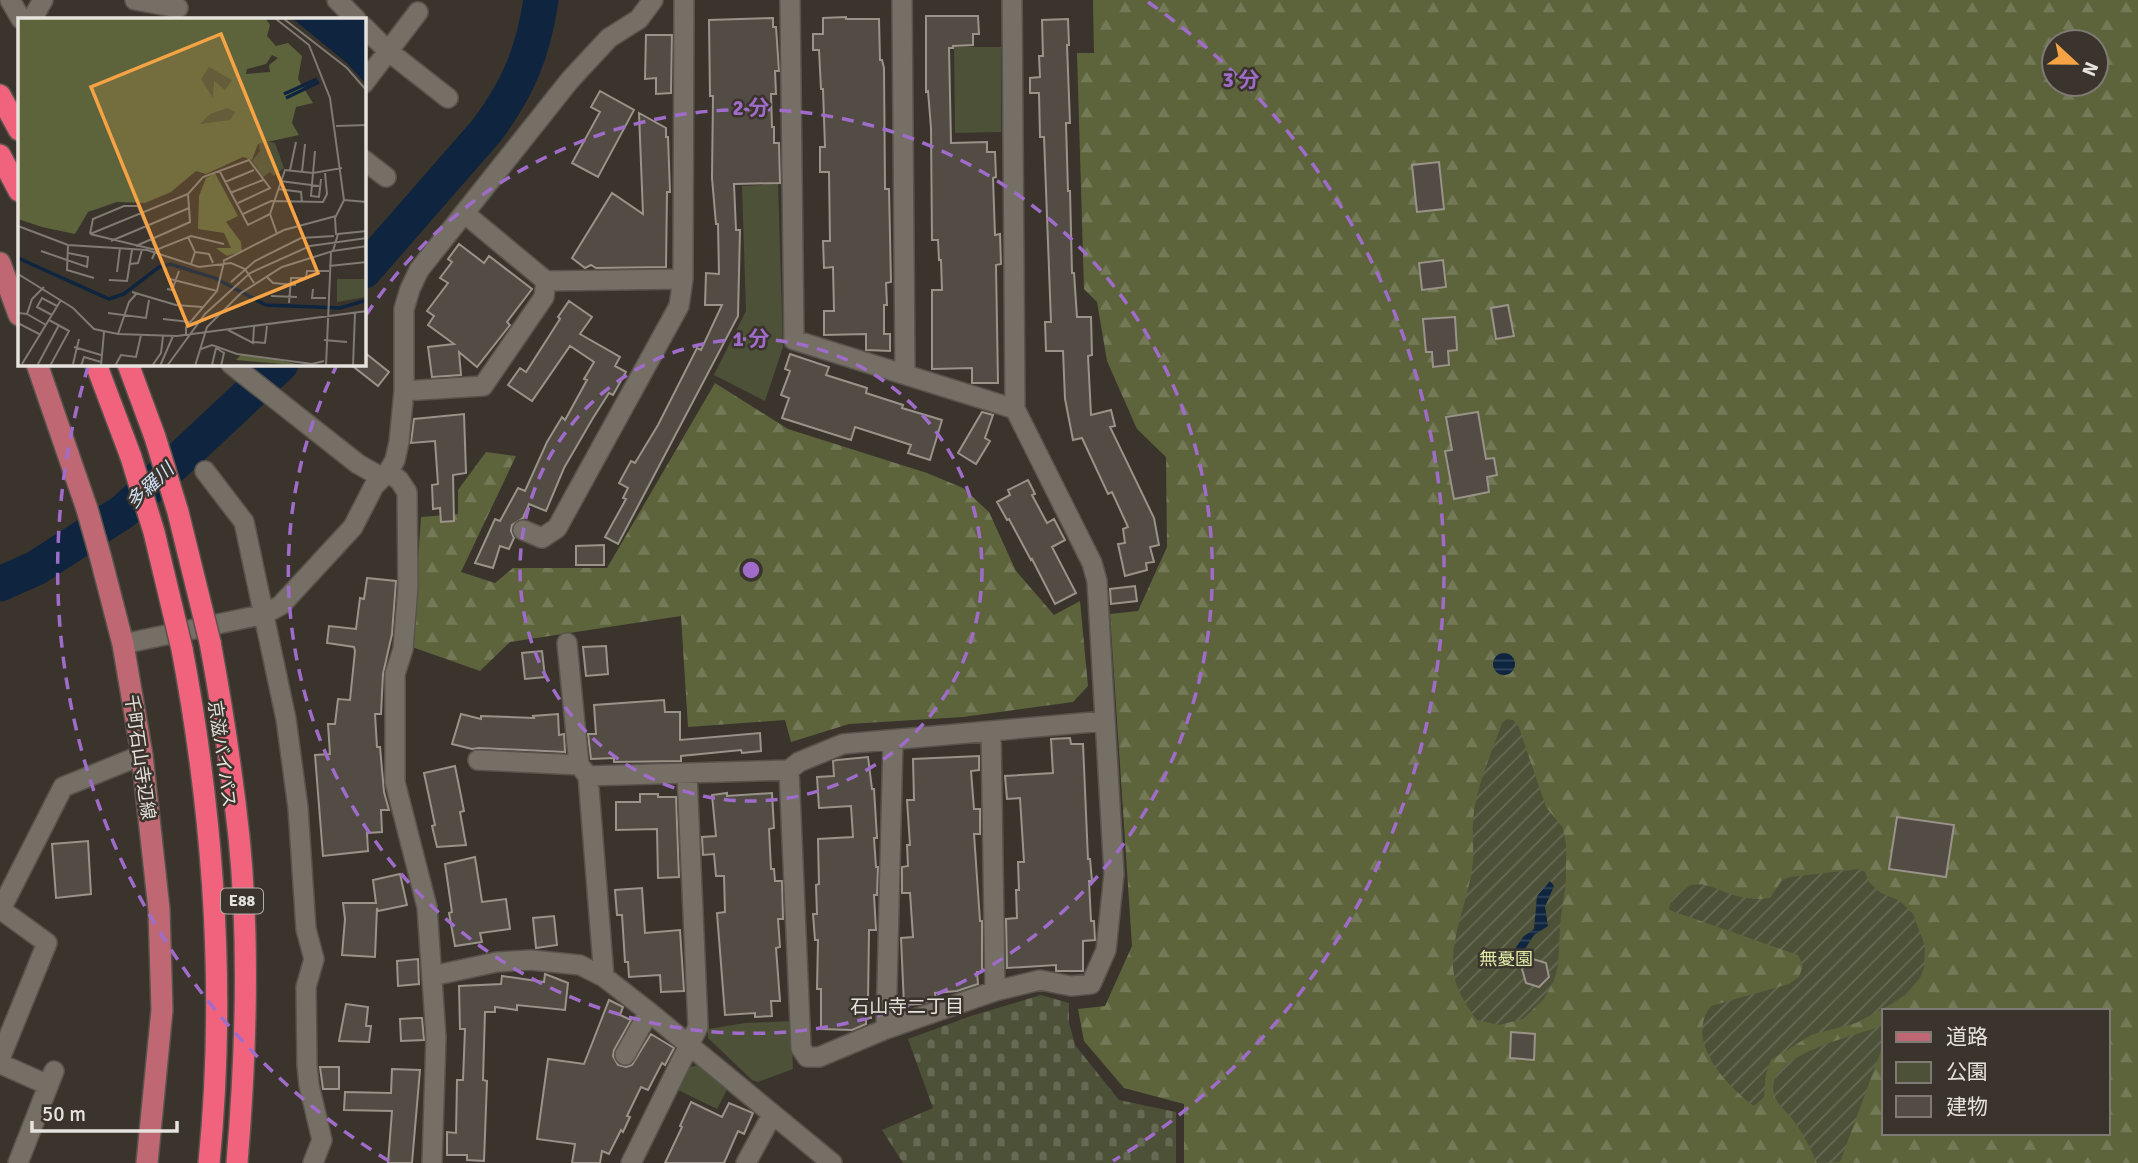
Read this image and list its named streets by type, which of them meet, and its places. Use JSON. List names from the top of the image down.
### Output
{
  "streets": {
    "highway": ["京滋バイパス", "E88"],
    "main road": ["千町石山寺辺線"]
  },
  "districts": ["石山寺二丁目"],
  "water": ["多羅川"],
  "parks": ["無憂園"],
  "legend": ["道路", "公園", "建物"],
  "scale_bar": "50 m",
  "north": "right",
  "rings": ["3 分", "2 分", "1 分"]
}
